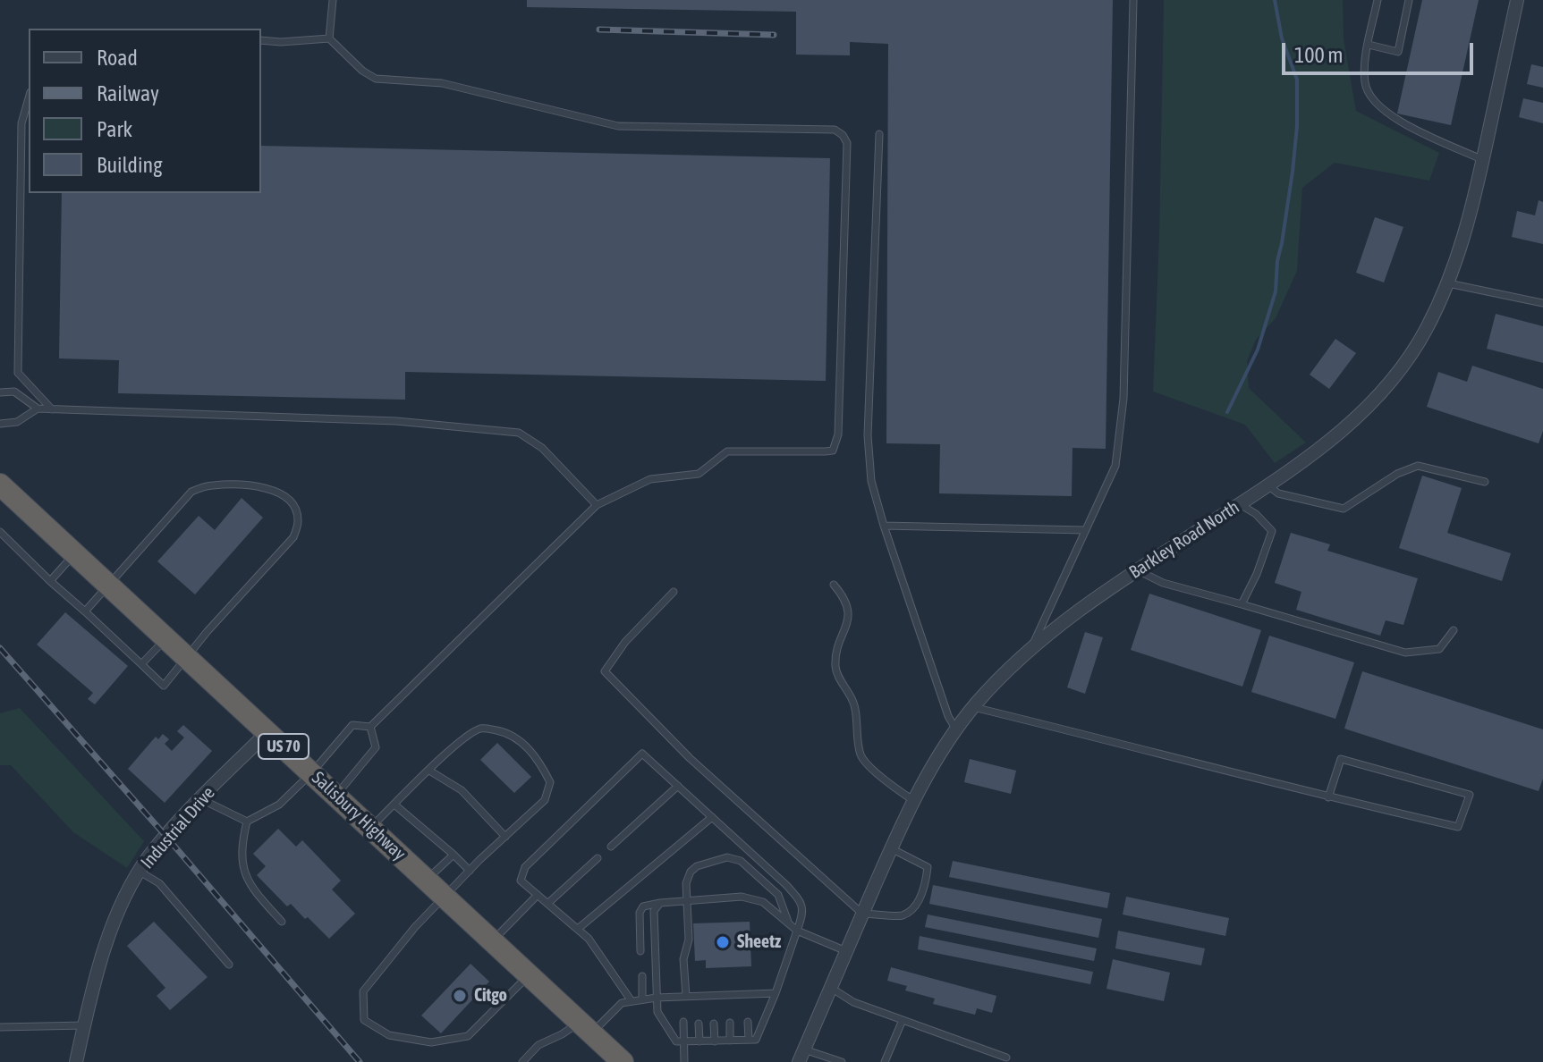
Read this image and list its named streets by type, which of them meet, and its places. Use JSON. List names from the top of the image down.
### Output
{
  "streets": {
    "highway": ["US 70", "Salisbury Highway"],
    "street": ["Barkley Road North", "Industrial Drive"]
  },
  "crossings": [
    ["Salisbury Highway", "Industrial Drive"]
  ],
  "places": ["Sheetz", "Citgo"],
  "legend": [
    "Road",
    "Railway",
    "Park",
    "Building"
  ],
  "scale_bar": "100 m"
}
